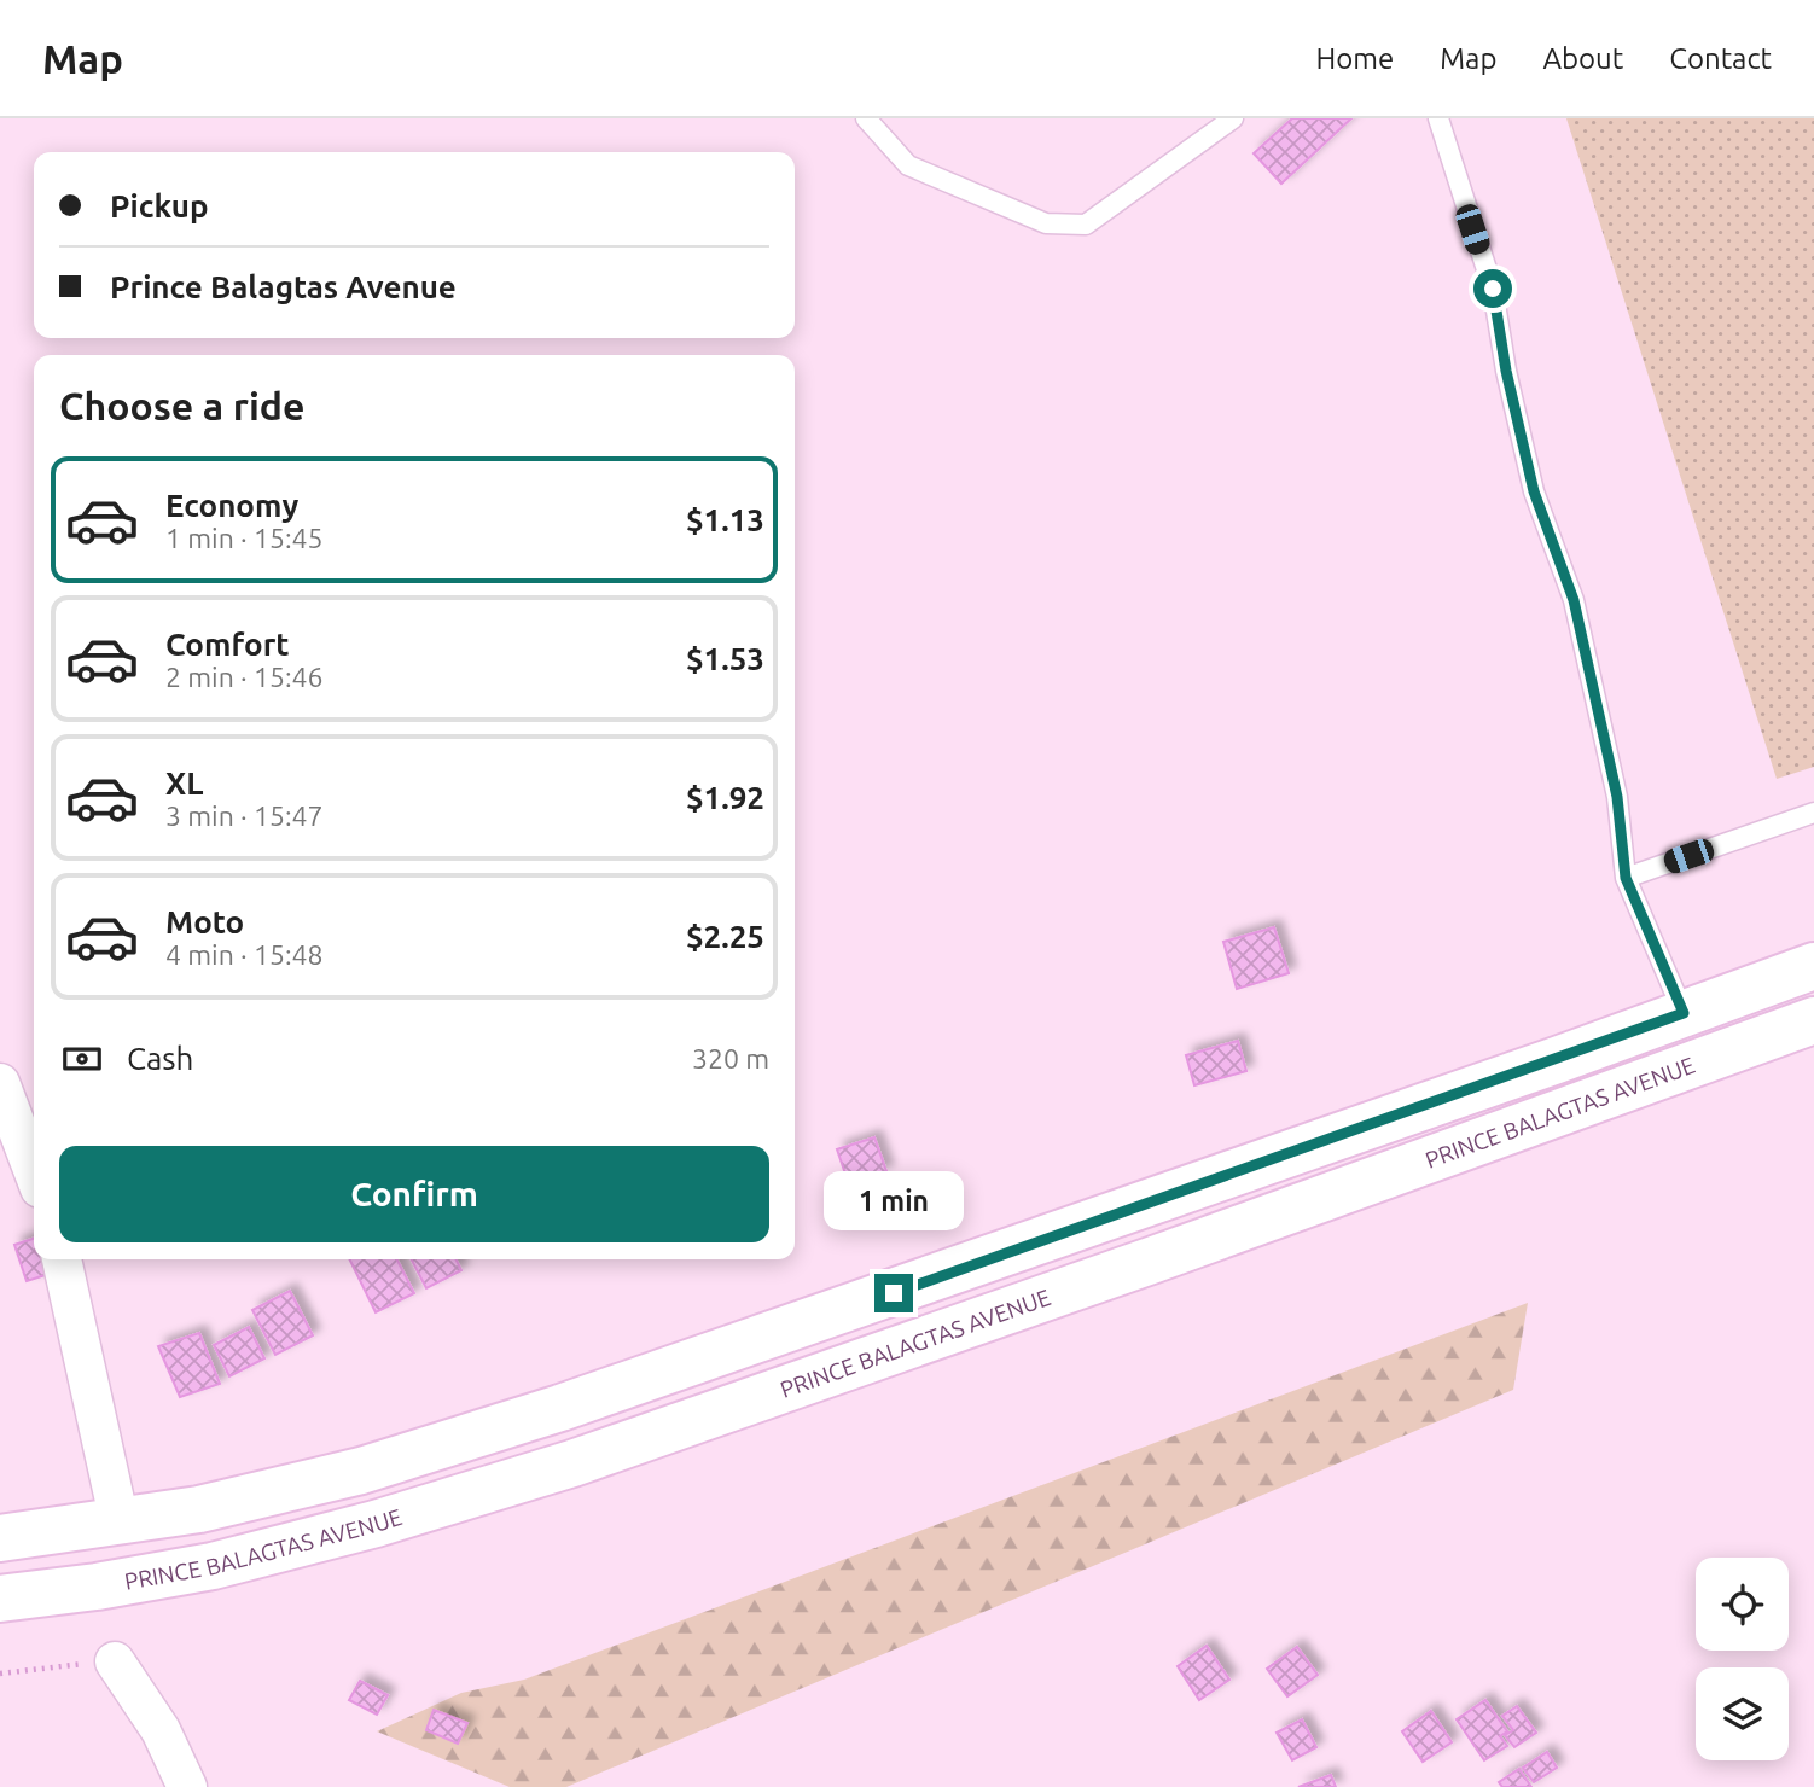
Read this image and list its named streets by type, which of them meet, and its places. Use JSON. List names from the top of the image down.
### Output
{
  "streets": {
    "main road": ["PRINCE BALAGTAS AVENUE"]
  },
  "page": {
    "header": "Map",
    "nav": [
      "Home",
      "Map",
      "About",
      "Contact"
    ],
    "banner": ["Pickup", "Prince Balagtas Avenue"],
    "heading": "Choose a ride",
    "list": [
      {
        "name": "Economy",
        "note": "1 min · 15:45",
        "value": "$1.13"
      },
      {
        "name": "Comfort",
        "note": "2 min · 15:46",
        "value": "$1.53"
      },
      {
        "name": "XL",
        "note": "3 min · 15:47",
        "value": "$1.92"
      },
      {
        "name": "Moto",
        "note": "4 min · 15:48",
        "value": "$2.25"
      }
    ],
    "pay": ["Cash", "320 m"],
    "buttons": "Confirm",
    "bubble": "1 min"
  }
}
